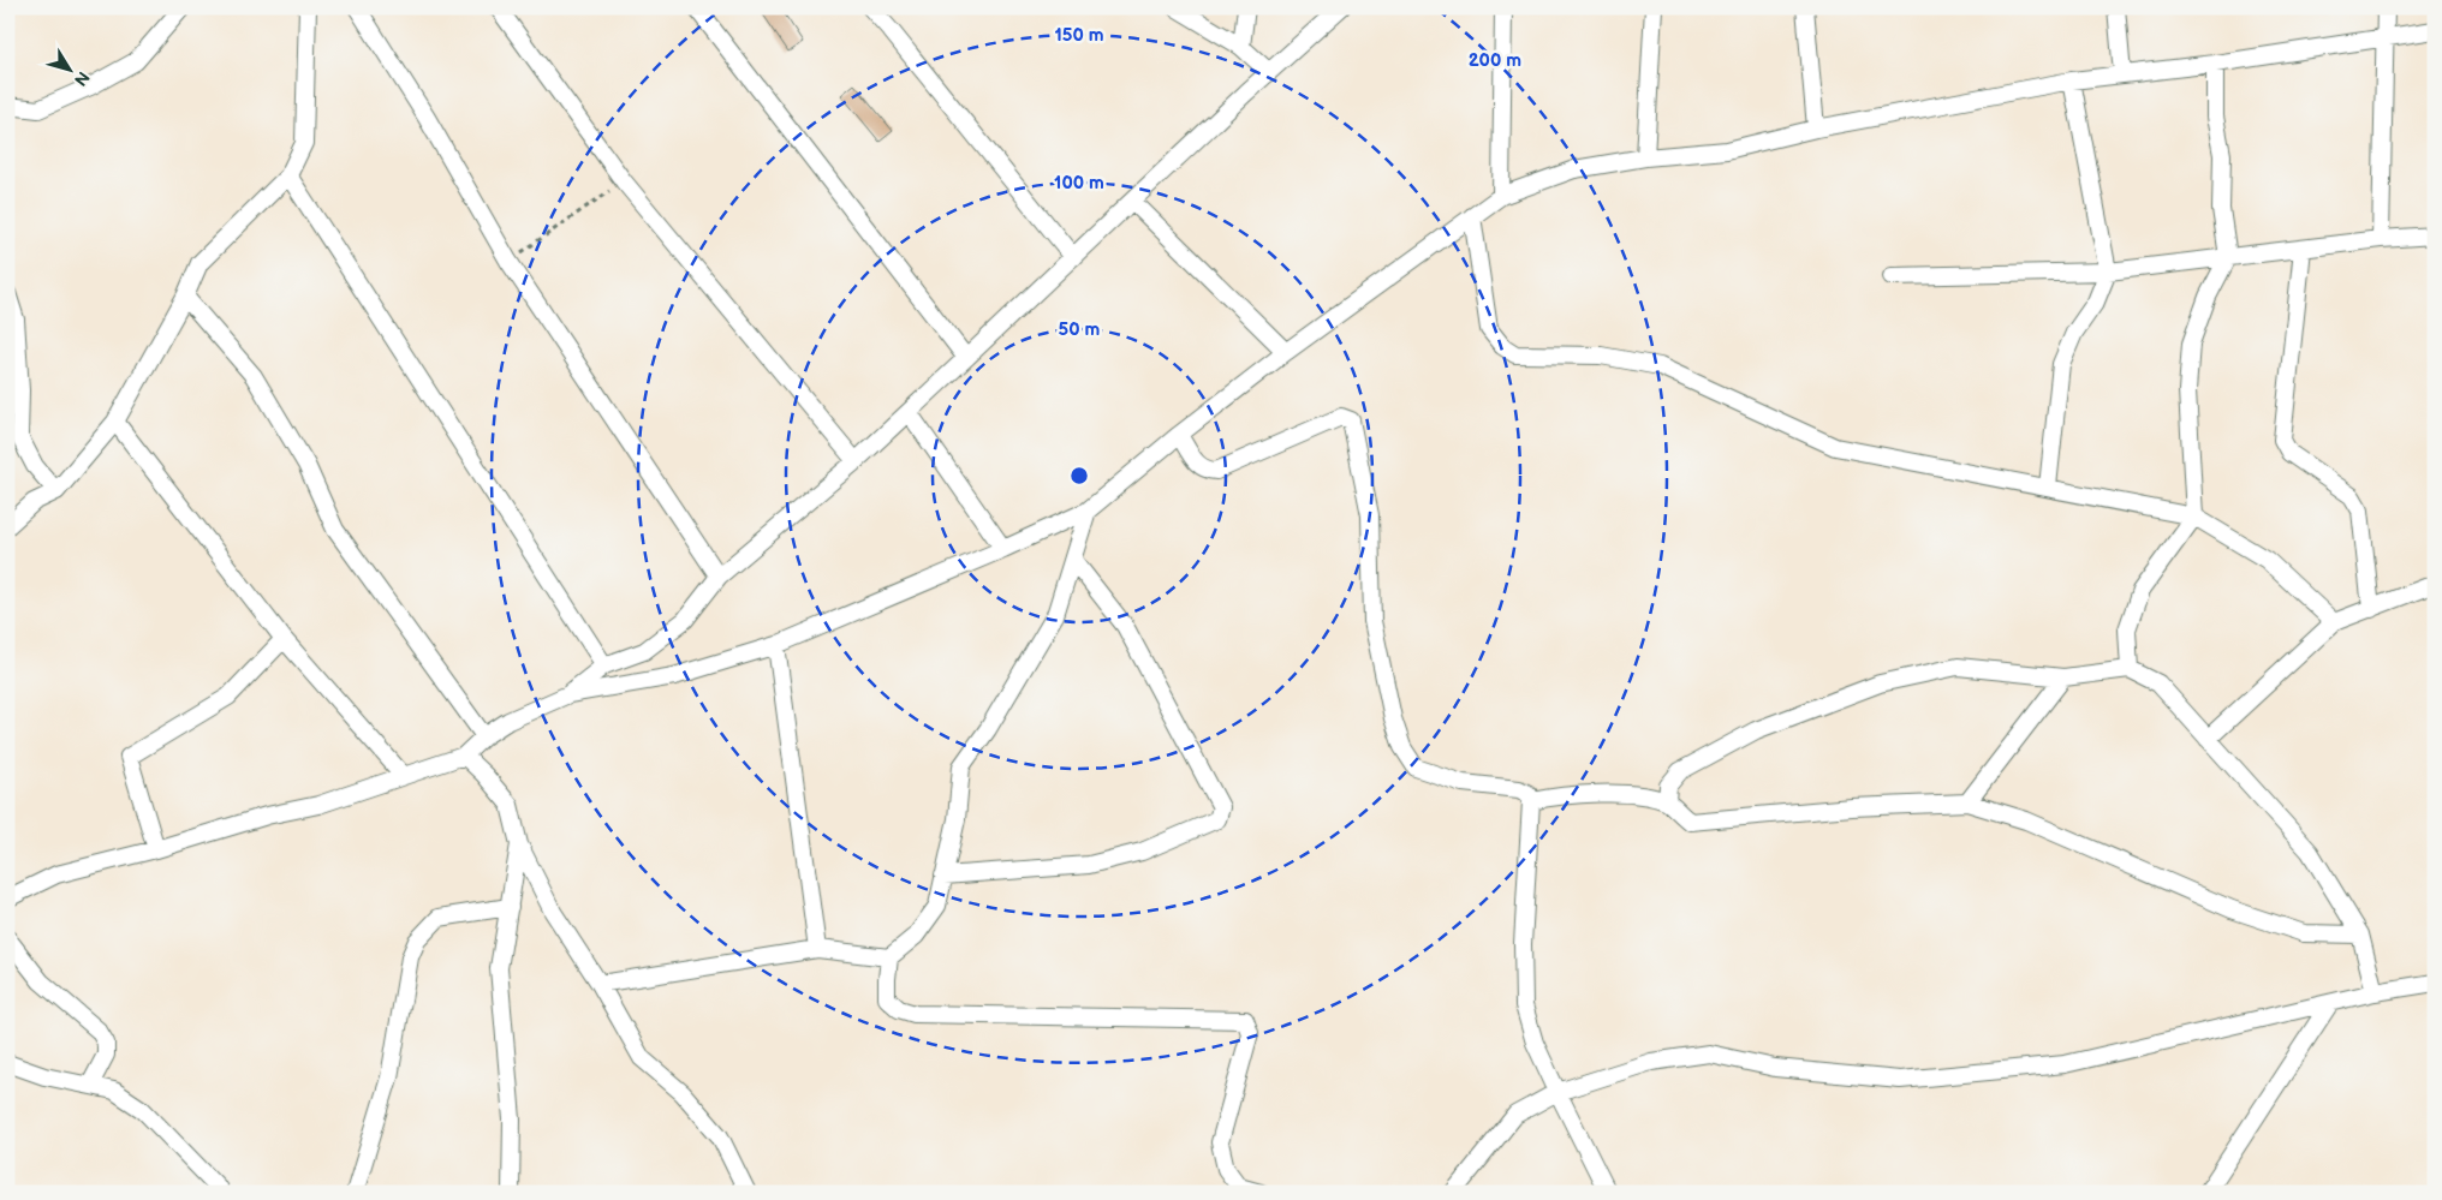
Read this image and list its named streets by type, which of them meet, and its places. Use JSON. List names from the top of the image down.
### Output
{
  "north": "bottom right",
  "rings": [
    "150 m",
    "200 m",
    "100 m",
    "50 m"
  ]
}
